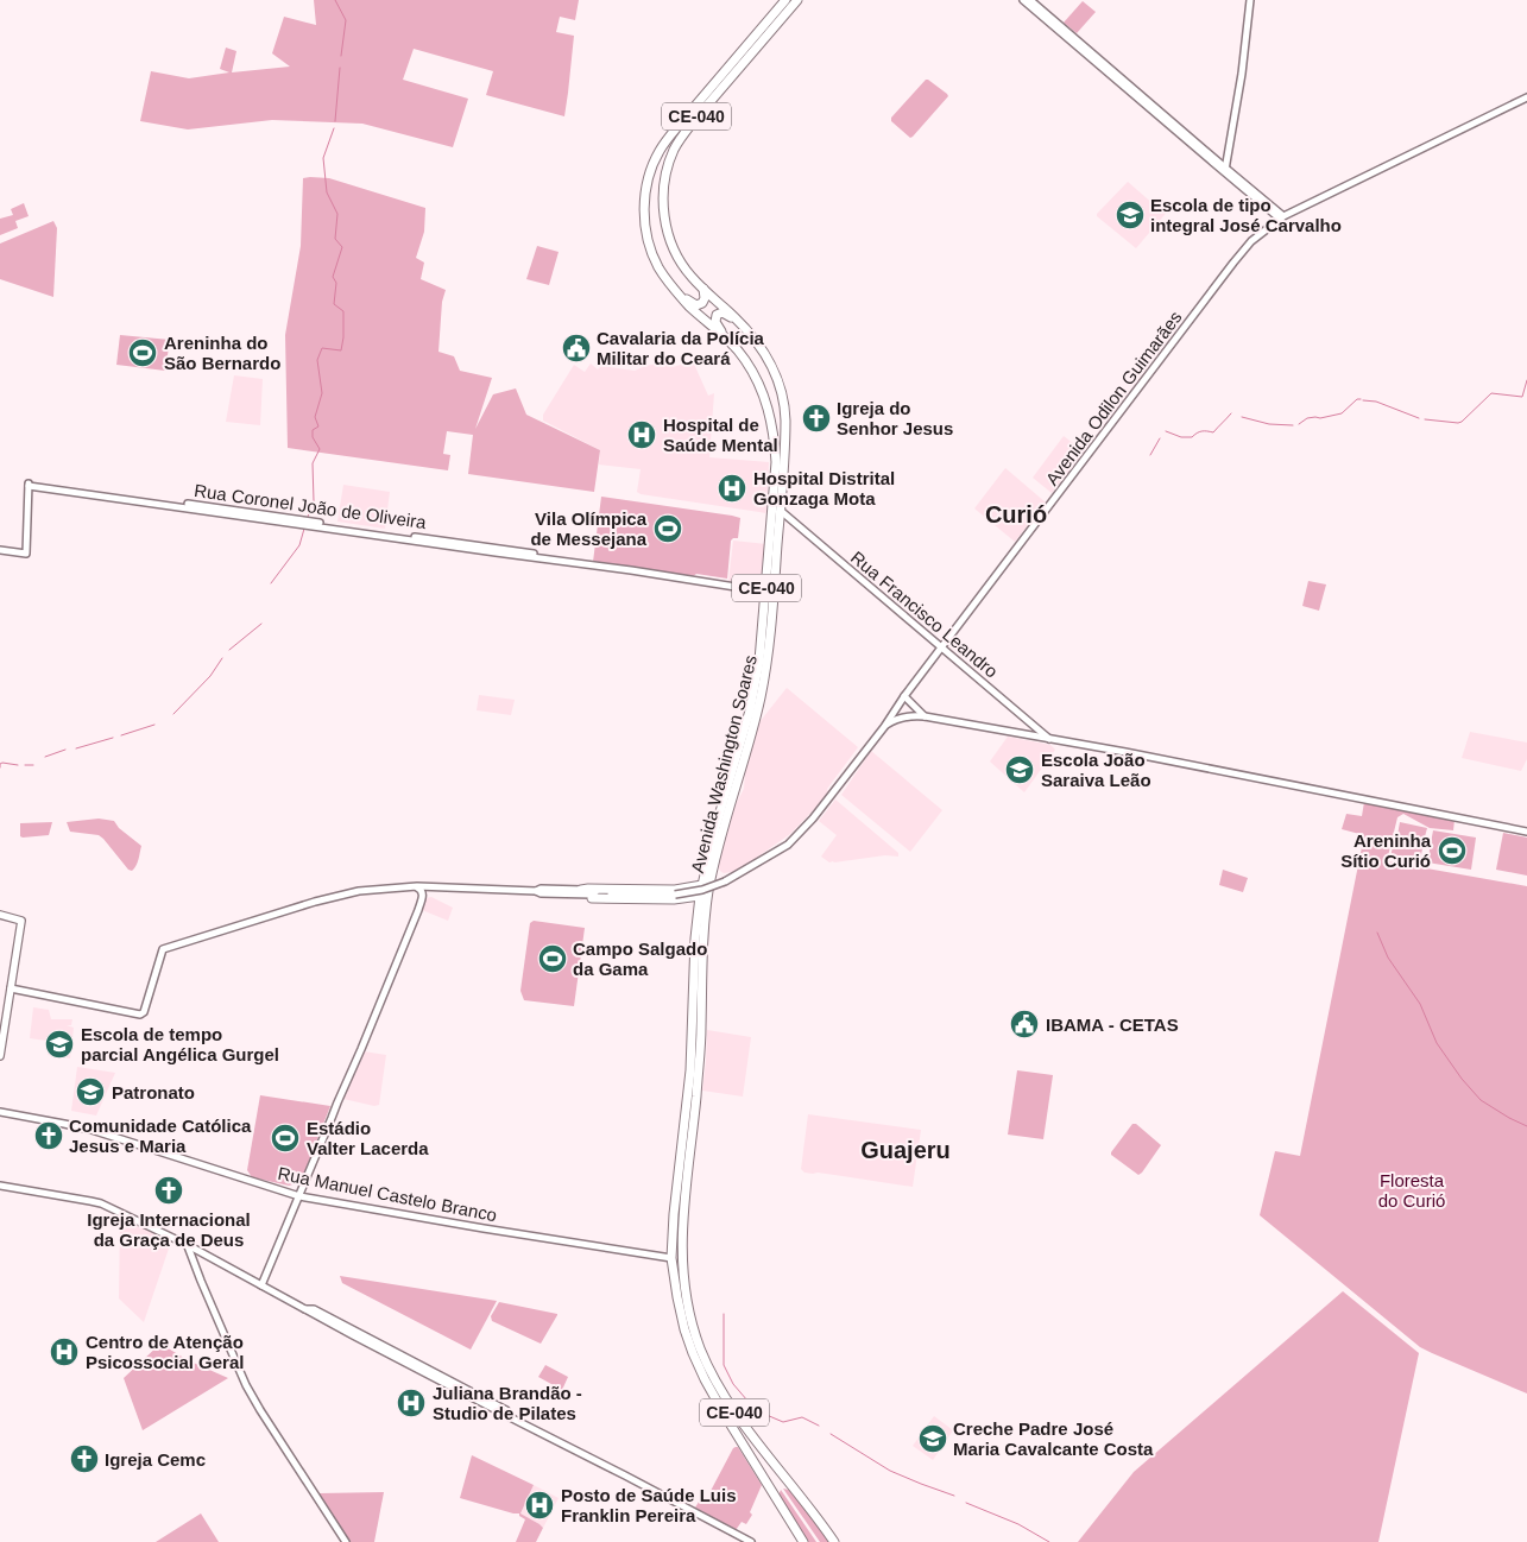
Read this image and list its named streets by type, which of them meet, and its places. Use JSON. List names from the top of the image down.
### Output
{
  "streets": {
    "highway": ["CE-040", "Avenida Washington Soares"],
    "street": [
      "Avenida Odilon Guimarães",
      "Rua Coronel João de Oliveira",
      "Rua Francisco Leandro",
      "Rua Manuel Castelo Branco"
    ]
  },
  "crossings": [
    ["Avenida Odilon Guimarães", "Rua Francisco Leandro"],
    ["Rua Coronel João de Oliveira", "Avenida Washington Soares"],
    ["Rua Francisco Leandro", "Avenida Washington Soares"],
    ["Avenida Washington Soares", "Rua Manuel Castelo Branco"]
  ],
  "districts": ["Curió", "Guajeru"],
  "parks": ["Floresta do Curió"],
  "places": {
    "school or university": [
      "Escola de tipo integral José Carvalho",
      "Escola João Saraiva Leão",
      "Escola de tempo parcial Angélica Gurgel",
      "Patronato",
      "Creche Padre José Maria Cavalcante Costa"
    ],
    "public building": ["Cavalaria da Polícia Militar do Ceará", "IBAMA - CETAS"],
    "sports": [
      "Areninha do São Bernardo",
      "Vila Olímpica de Messejana",
      "Areninha Sítio Curió",
      "Campo Salgado da Gama",
      "Estádio Valter Lacerda"
    ],
    "church": [
      "Igreja do Senhor Jesus",
      "Comunidade Católica Jesus e Maria",
      "Igreja Internacional da Graça de Deus",
      "Igreja Cemc"
    ],
    "hospital": [
      "Hospital de Saúde Mental",
      "Hospital Distrital Gonzaga Mota",
      "Centro de Atenção Psicossocial Geral",
      "Juliana Brandão - Studio de Pilates",
      "Posto de Saúde Luis Franklin Pereira"
    ]
  }
}
